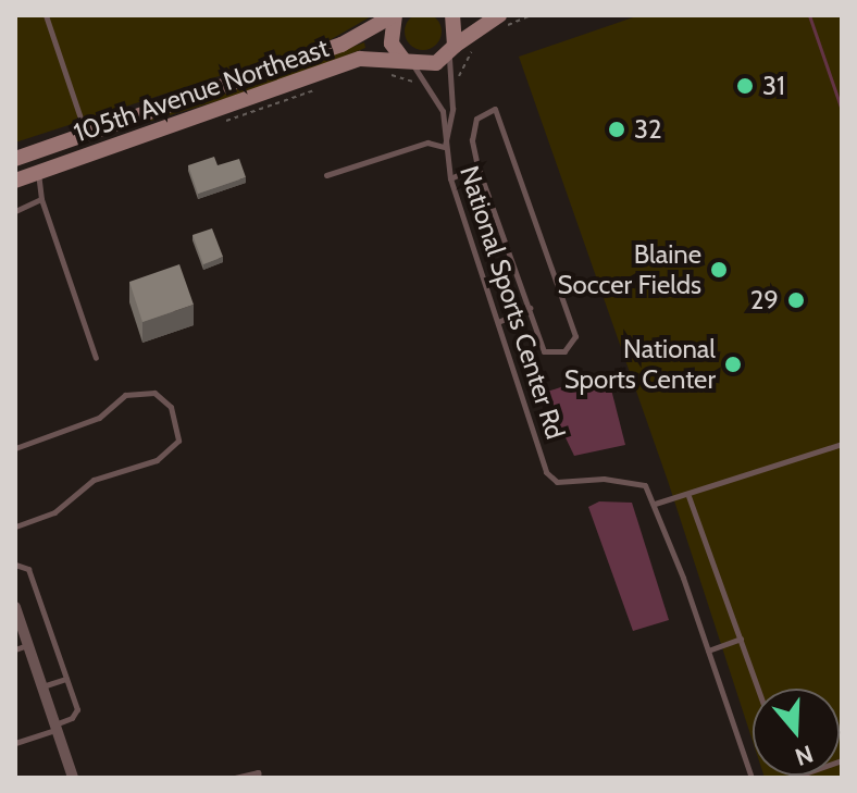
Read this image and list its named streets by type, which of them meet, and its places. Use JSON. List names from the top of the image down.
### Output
{
  "streets": {
    "street": ["105th Avenue Northeast"],
    "lane": ["National Sports Center Rd"]
  },
  "crossings": [
    ["105th Avenue Northeast", "National Sports Center Rd"]
  ],
  "places": [
    "31",
    "32",
    "Blaine Soccer Fields",
    "29",
    "National Sports Center"
  ],
  "north": "bottom"
}
